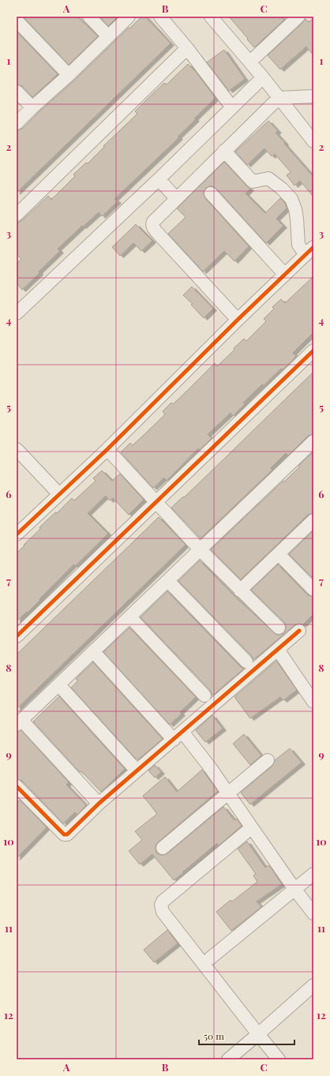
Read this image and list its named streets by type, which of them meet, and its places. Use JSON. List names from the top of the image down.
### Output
{
  "scale_bar": "50 m",
  "grid": {
    "columns": ["A", "B", "C"],
    "rows": [
      "1",
      "2",
      "3",
      "4",
      "5",
      "6",
      "7",
      "8",
      "9",
      "10",
      "11",
      "12"
    ]
  }
}
